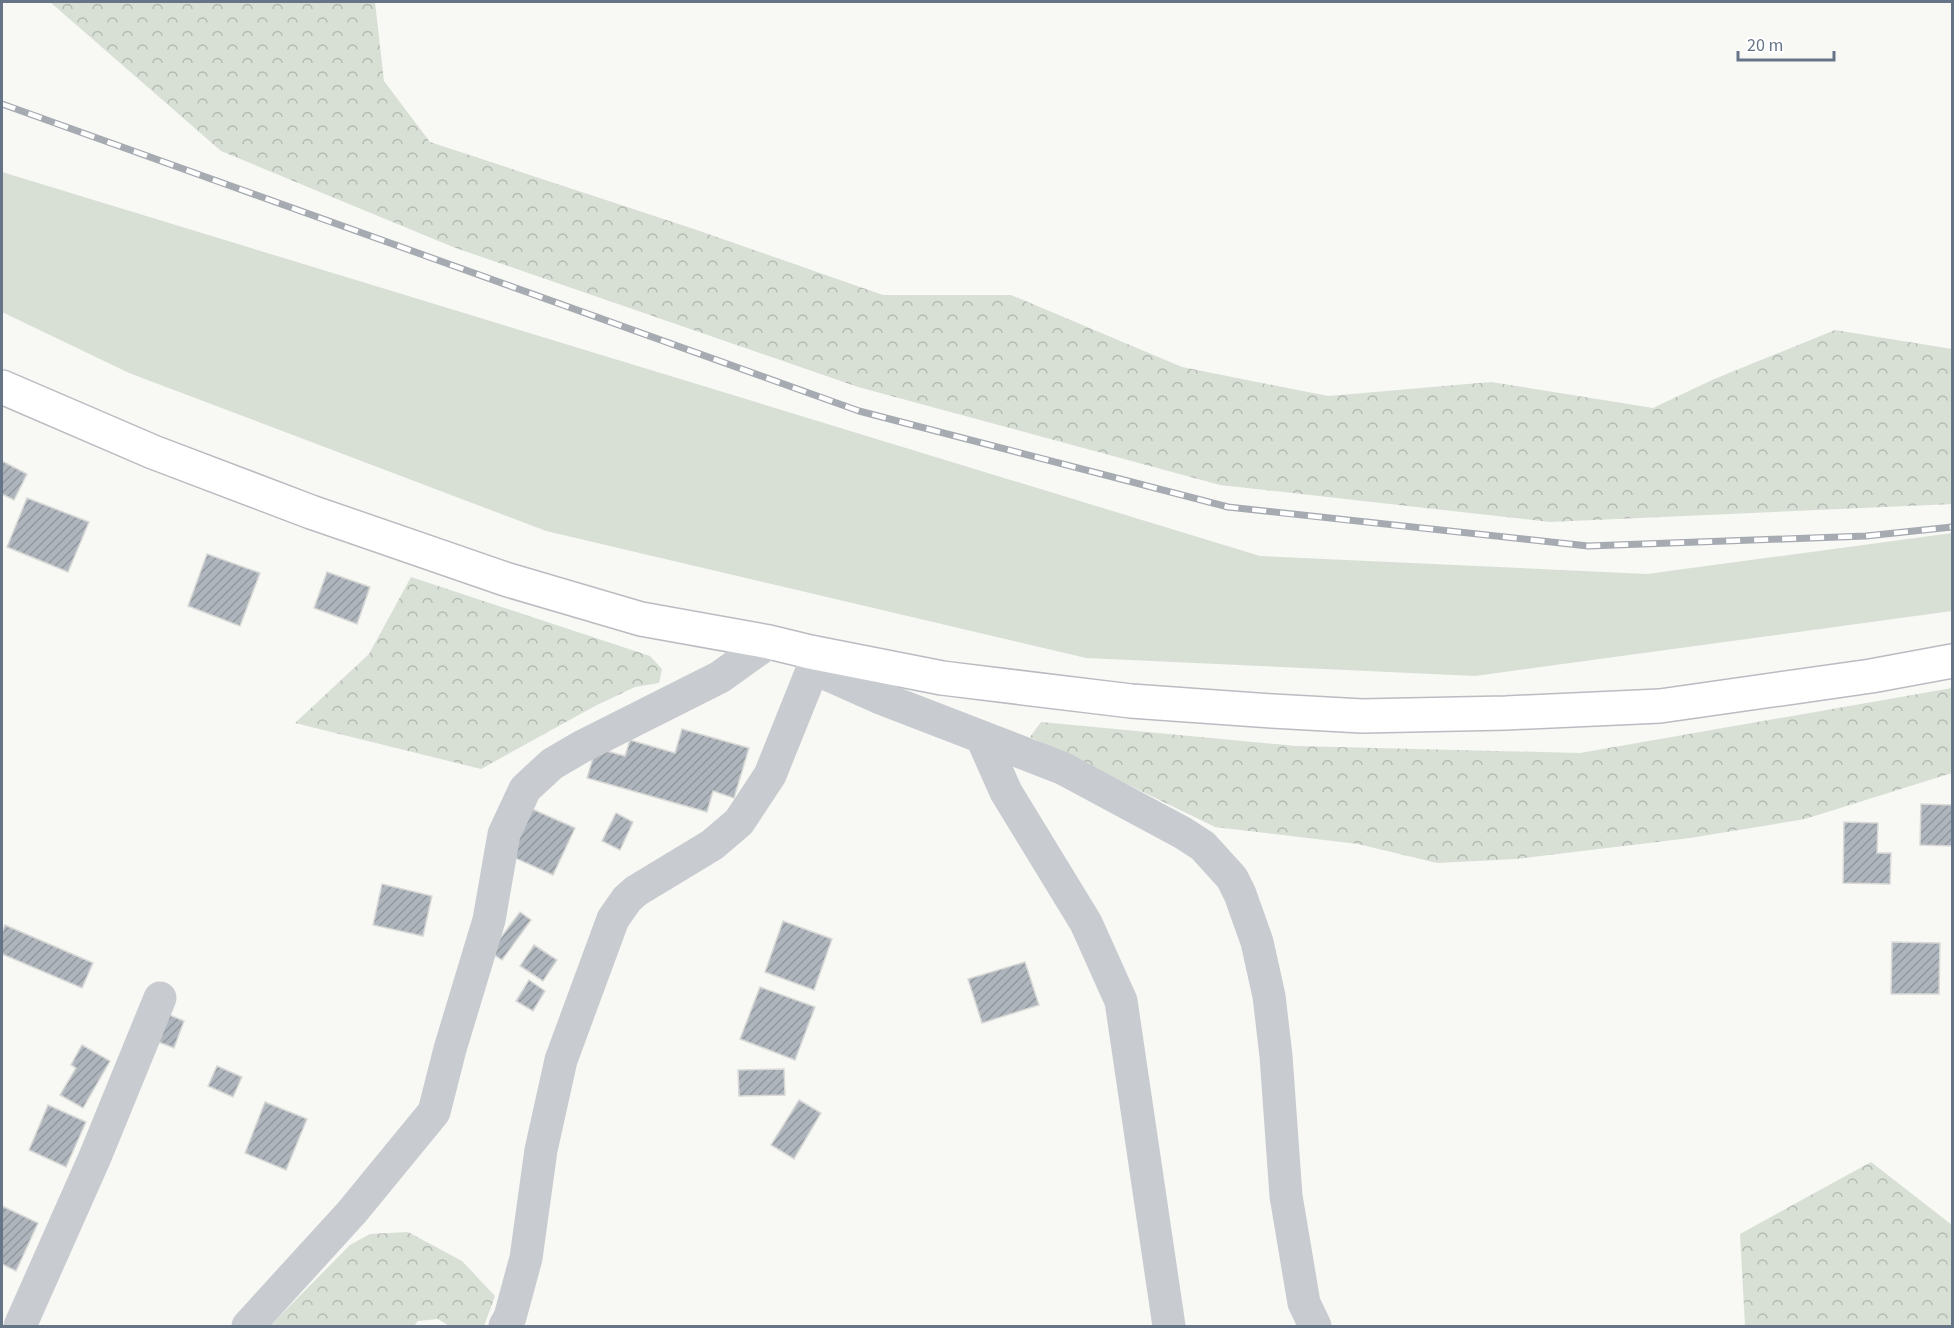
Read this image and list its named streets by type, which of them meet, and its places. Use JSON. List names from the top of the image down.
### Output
{
  "scale_bar": "20 m"
}
